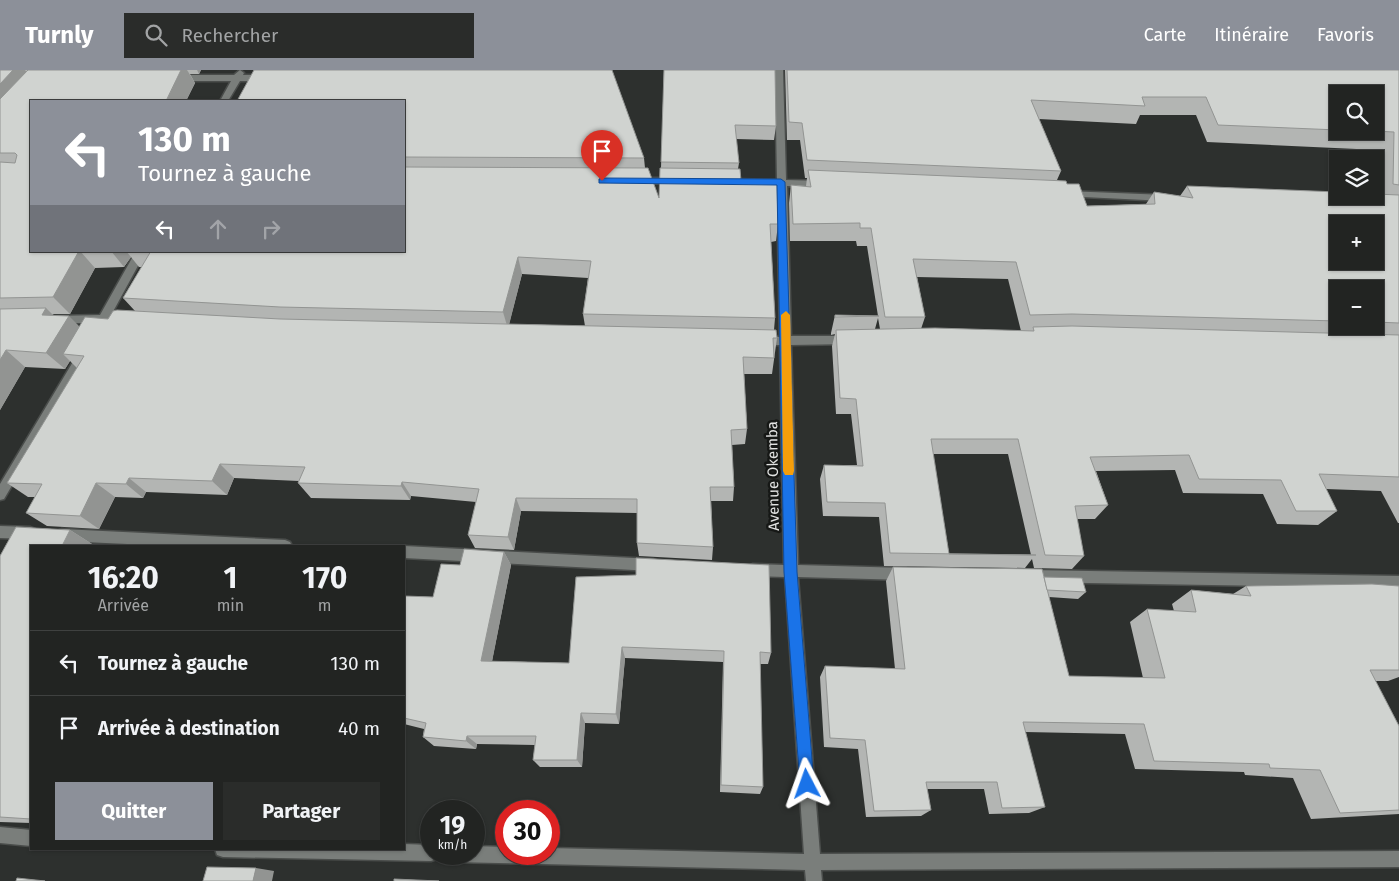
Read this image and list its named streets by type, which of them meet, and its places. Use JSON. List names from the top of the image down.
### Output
{
  "streets": {
    "street": ["Avenue Okemba"]
  },
  "page": {
    "header": "Turnly",
    "search": "Rechercher",
    "nav": ["Carte", "Itinéraire", "Favoris"],
    "map_buttons": ["+", "−"],
    "turn": ["130 m", "Tournez à gauche"],
    "eta": [
      "16:20",
      "Arrivée",
      "1",
      "min",
      "170",
      "m"
    ],
    "list": [
      {
        "name": "Tournez à gauche",
        "value": "130 m"
      },
      {
        "name": "Arrivée à destination",
        "value": "40 m"
      }
    ],
    "buttons": ["Quitter", "Partager"],
    "speed": "19 km/h",
    "limit": "30"
  }
}
